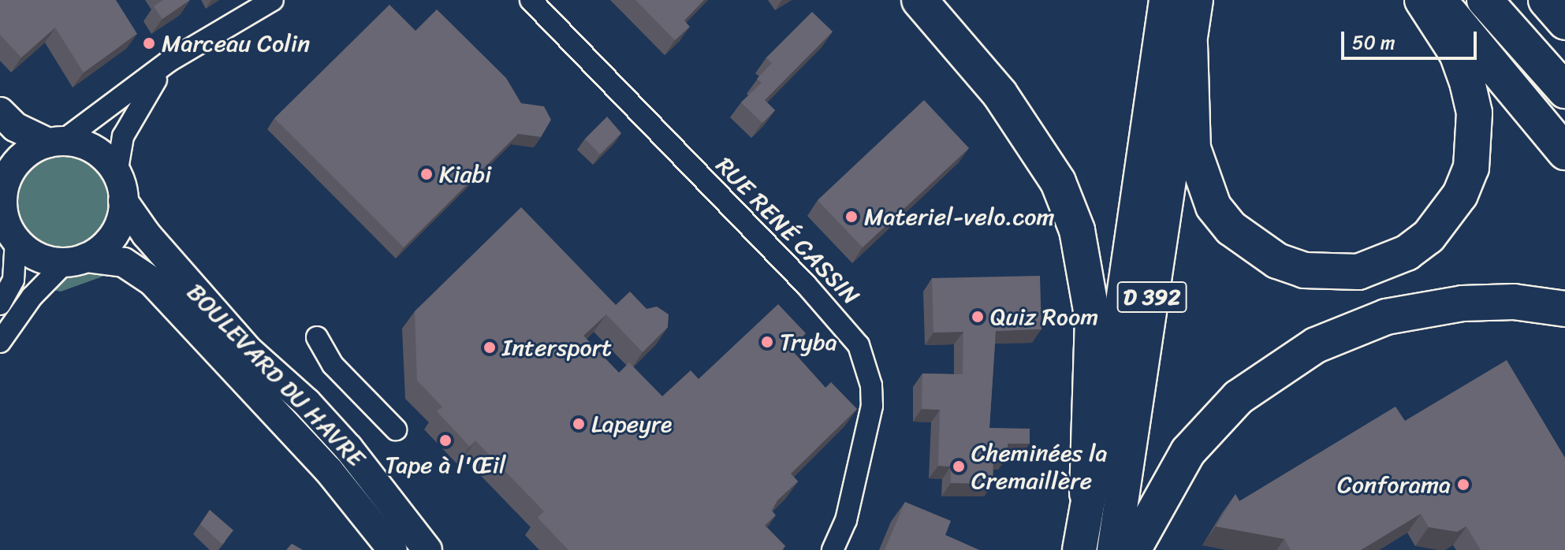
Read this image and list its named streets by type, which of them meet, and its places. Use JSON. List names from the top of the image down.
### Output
{
  "streets": {
    "main road": ["D 392", "BOULEVARD DU HAVRE"],
    "street": ["RUE RENÉ CASSIN"]
  },
  "places": [
    "Marceau Colin",
    "Kiabi",
    "Materiel-velo.com",
    "Quiz Room",
    "Tryba",
    "Intersport",
    "Lapeyre",
    "Tape à l'Œil",
    "Cheminées la Cremaillère",
    "Conforama"
  ],
  "scale_bar": "50 m"
}
